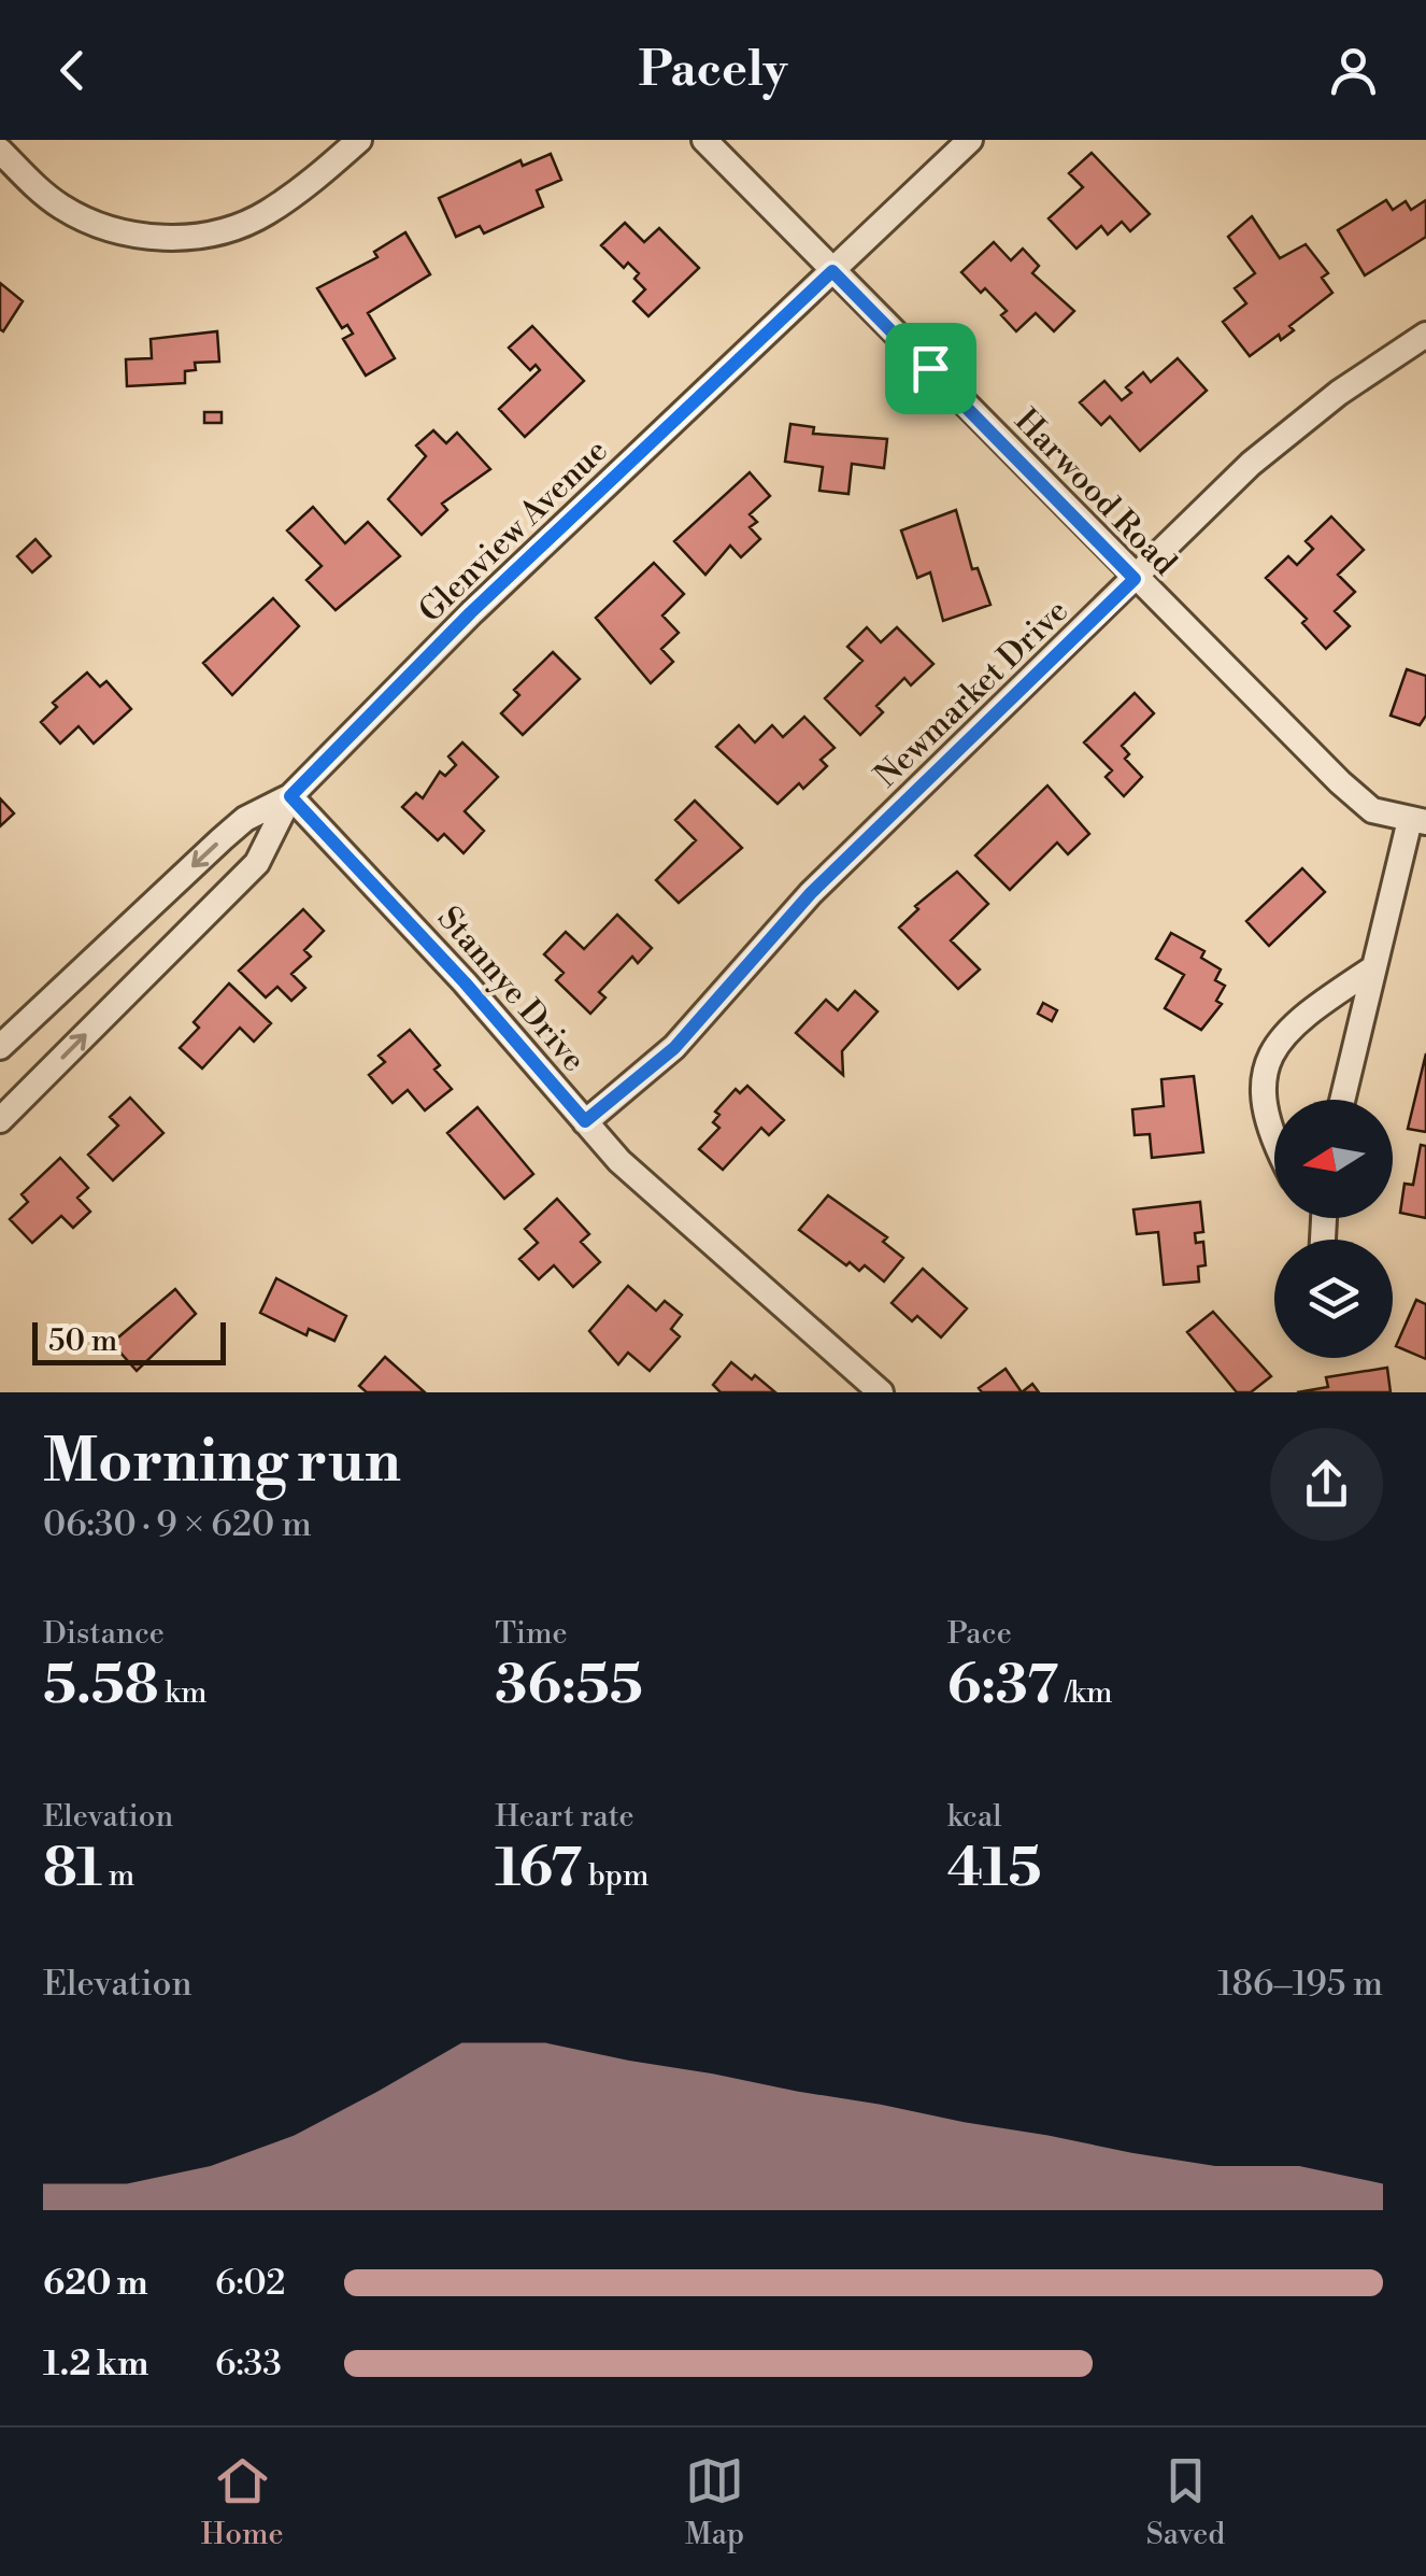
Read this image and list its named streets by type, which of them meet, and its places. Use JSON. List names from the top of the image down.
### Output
{
  "streets": {
    "street": [
      "Harwood Road",
      "Glenview Avenue",
      "Newmarket Drive",
      "Stannye Drive"
    ]
  },
  "crossings": [
    ["Harwood Road", "Glenview Avenue"],
    ["Harwood Road", "Newmarket Drive"],
    ["Glenview Avenue", "Stannye Drive"],
    ["Newmarket Drive", "Stannye Drive"]
  ],
  "scale_bar": "50 m",
  "north": "left",
  "page": {
    "header": "Pacely",
    "scale": "50 m",
    "heading": ["Morning run", "06:30 · 9 × 620 m"],
    "stats": [
      ["Distance", "5.58 km"],
      ["Time", "36:55"],
      ["Pace", "6:37 /km"],
      ["Elevation", "81 m"],
      ["Heart rate", "167 bpm"],
      ["kcal", "415"]
    ],
    "chart": ["Elevation", "186–195 m"],
    "list": [
      {
        "name": "620 m",
        "note": "6:02"
      },
      {
        "name": "1.2 km",
        "note": "6:33"
      }
    ],
    "tabs": ["Home", "Map", "Saved"]
  }
}
